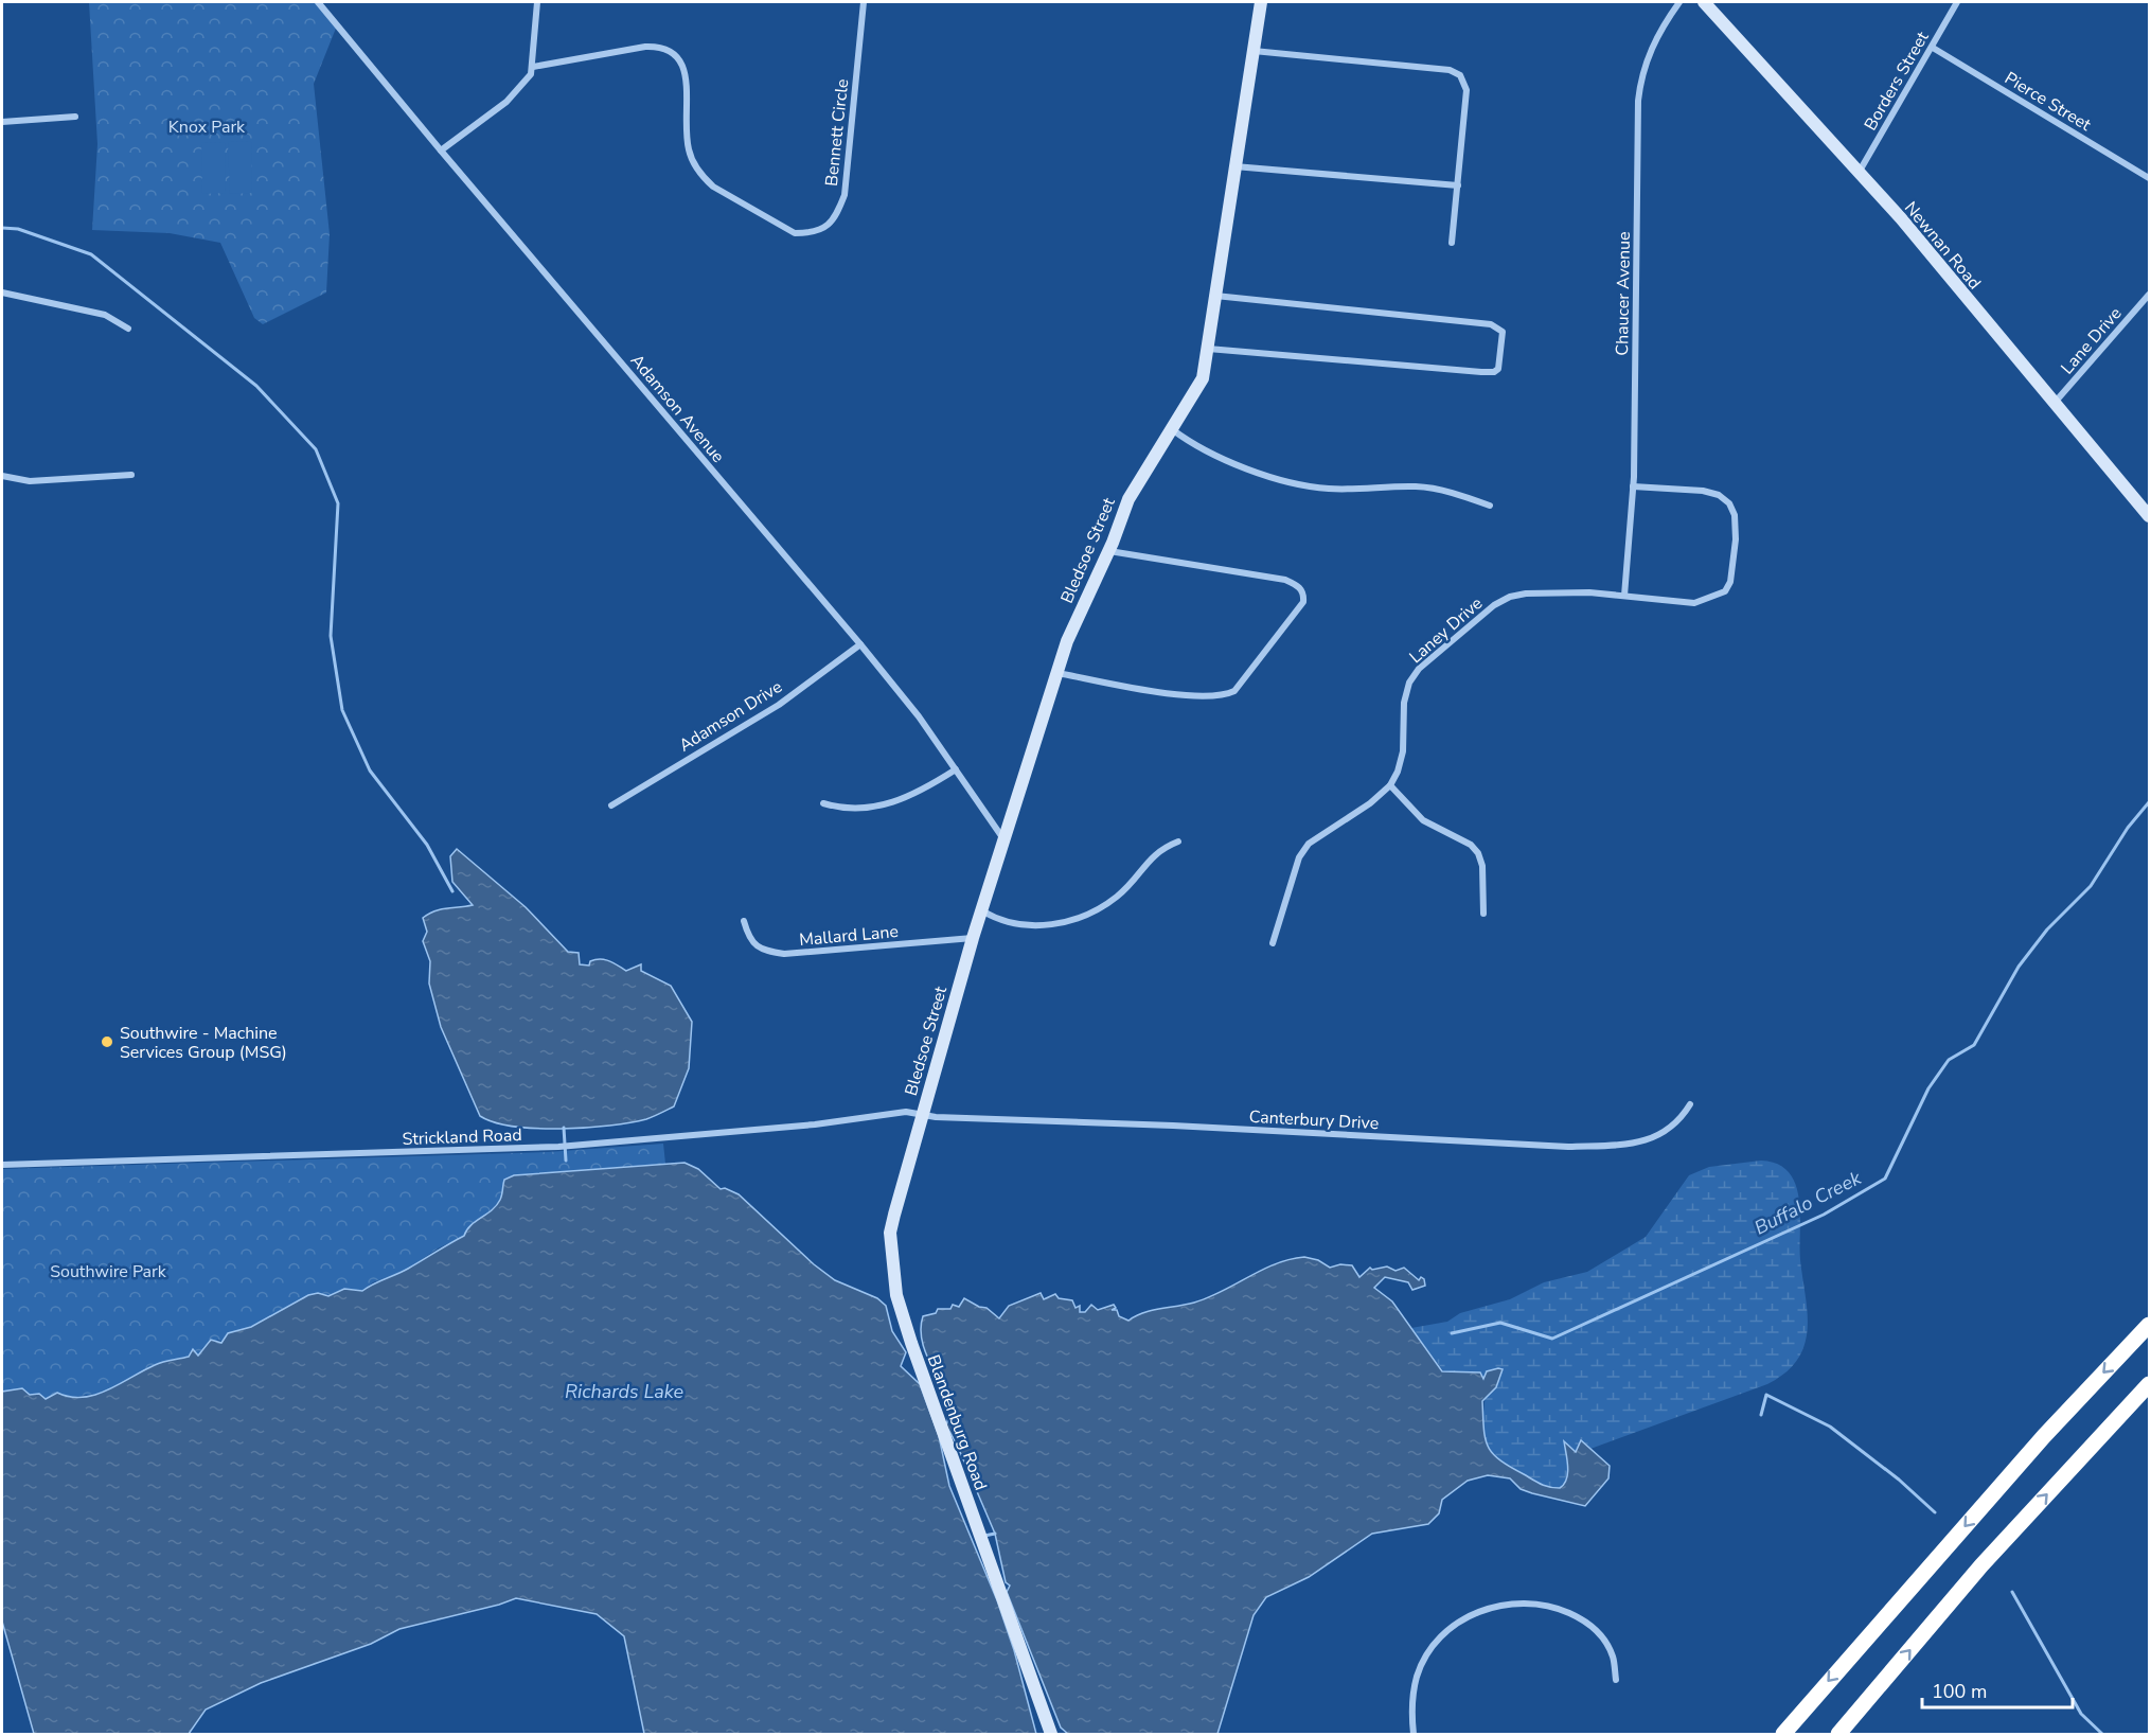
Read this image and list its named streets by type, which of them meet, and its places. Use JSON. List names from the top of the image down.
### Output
{
  "streets": {
    "street": [
      "Borders Street",
      "Pierce Street",
      "Bennett Circle",
      "Newnan Road",
      "Chaucer Avenue",
      "Lane Drive",
      "Adamson Avenue",
      "Bledsoe Street",
      "Laney Drive",
      "Adamson Drive",
      "Mallard Lane",
      "Canterbury Drive",
      "Strickland Road",
      "Blandenburg Road"
    ]
  },
  "crossings": [
    ["Borders Street", "Pierce Street"],
    ["Borders Street", "Newnan Road"],
    ["Newnan Road", "Lane Drive"],
    ["Chaucer Avenue", "Laney Drive"],
    ["Adamson Avenue", "Bledsoe Street"],
    ["Adamson Avenue", "Adamson Drive"],
    ["Bledsoe Street", "Mallard Lane"],
    ["Bledsoe Street", "Canterbury Drive"],
    ["Bledsoe Street", "Strickland Road"],
    ["Bledsoe Street", "Blandenburg Road"],
    ["Canterbury Drive", "Strickland Road"],
    ["Canterbury Drive", "Blandenburg Road"],
    ["Strickland Road", "Blandenburg Road"]
  ],
  "water": ["Buffalo Creek", "Richards Lake"],
  "parks": ["Knox Park", "Southwire Park"],
  "places": ["Southwire - Machine Services Group (MSG)"],
  "scale_bar": "100 m"
}
